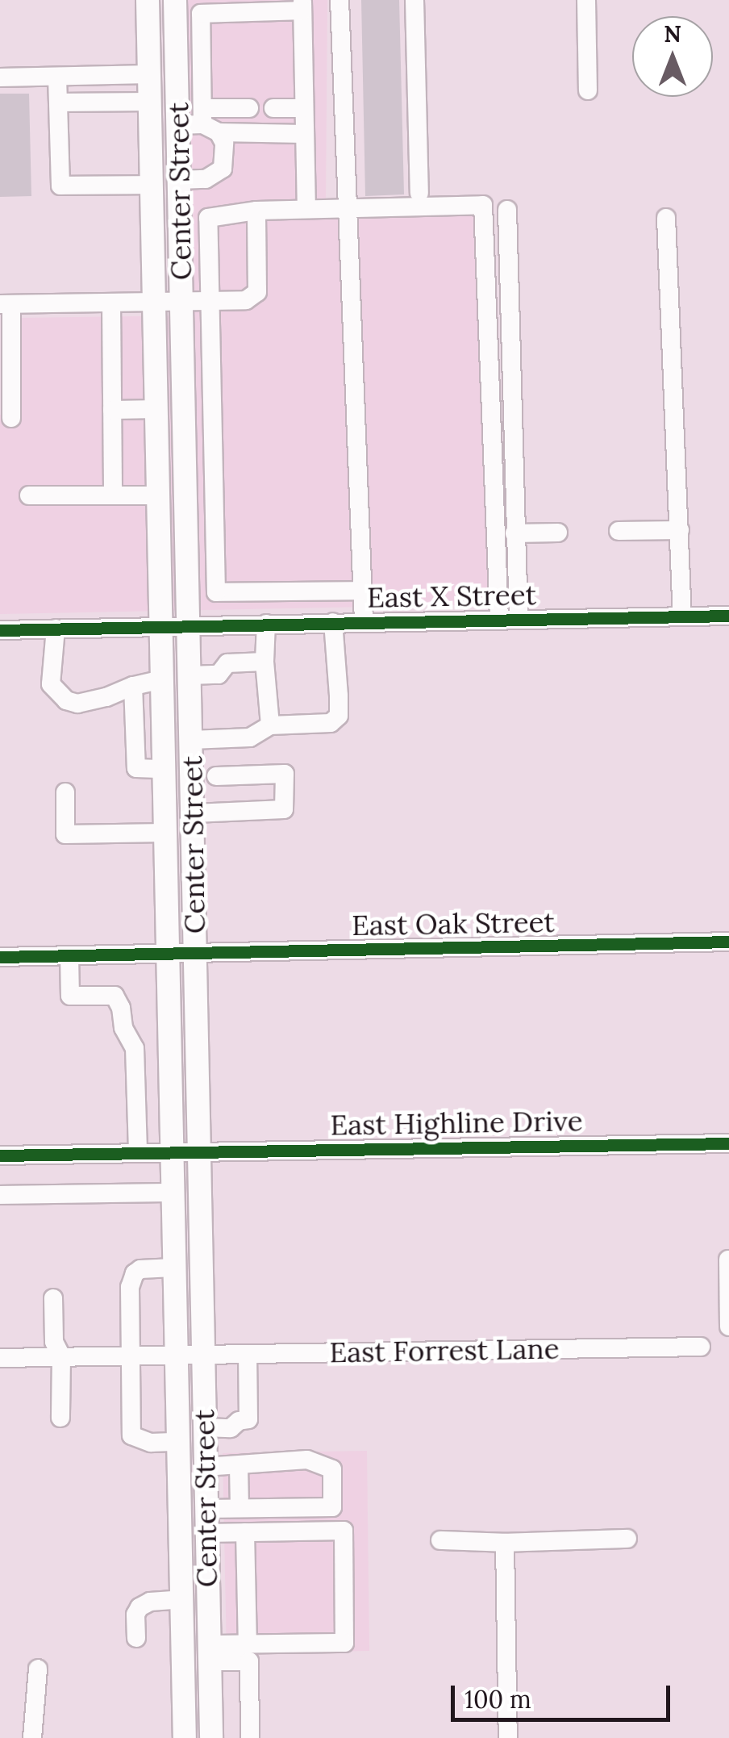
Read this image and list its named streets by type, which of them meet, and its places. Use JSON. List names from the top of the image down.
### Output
{
  "streets": {
    "main road": ["Center Street"],
    "street": [
      "East X Street",
      "East Oak Street",
      "East Highline Drive",
      "East Forrest Lane"
    ]
  },
  "crossings": [
    ["Center Street", "East X Street"],
    ["Center Street", "East Oak Street"],
    ["Center Street", "East Highline Drive"],
    ["Center Street", "East Forrest Lane"]
  ],
  "scale_bar": "100 m",
  "north": "top"
}
